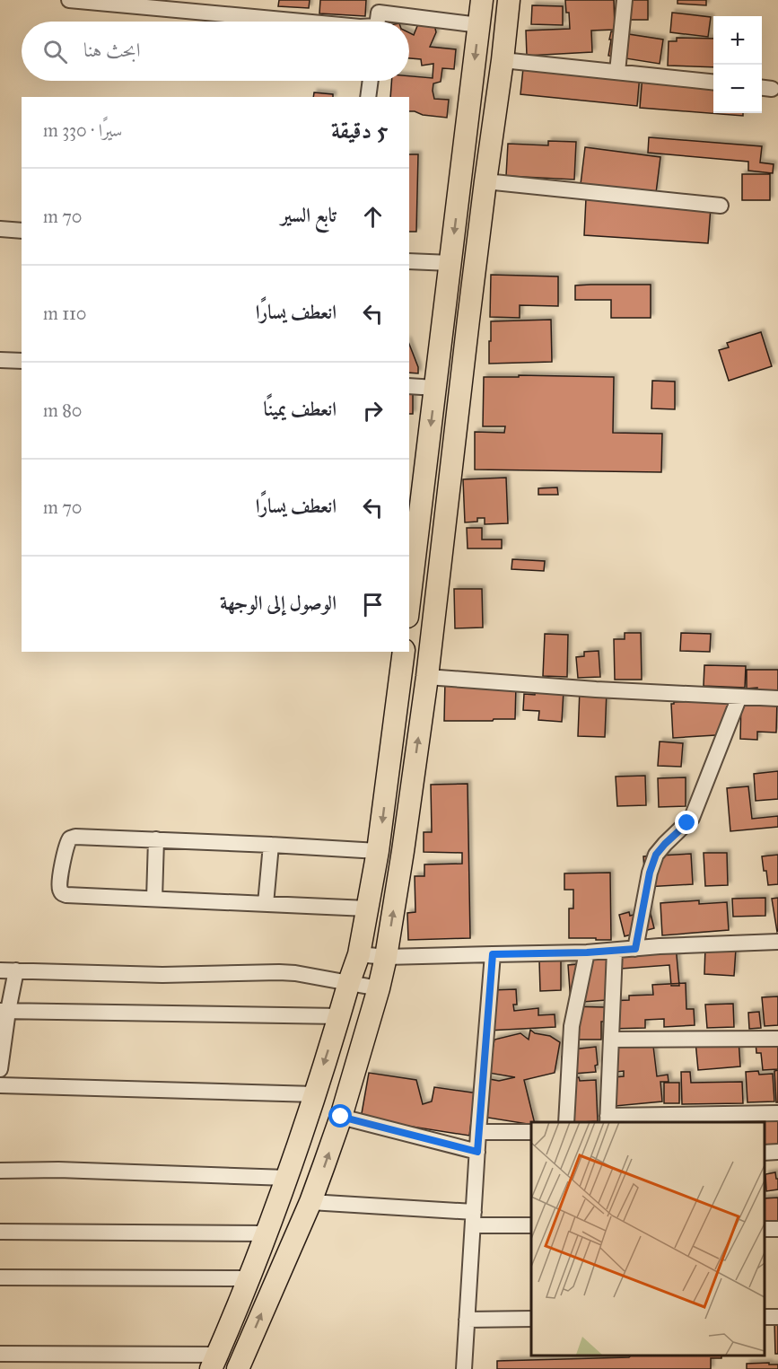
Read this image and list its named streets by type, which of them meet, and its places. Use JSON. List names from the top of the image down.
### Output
{
  "page": {
    "map_buttons": ["+", "−"],
    "search": "ابحث هنا",
    "heading": ["5 دقيقة", "سيرًا · 330 m"],
    "list": [
      ["تابع السير", "70 m"],
      ["انعطف يسارًا", "110 m"],
      ["انعطف يمينًا", "80 m"],
      ["انعطف يسارًا", "70 m"],
      "الوصول إلى الوجهة"
    ]
  }
}
